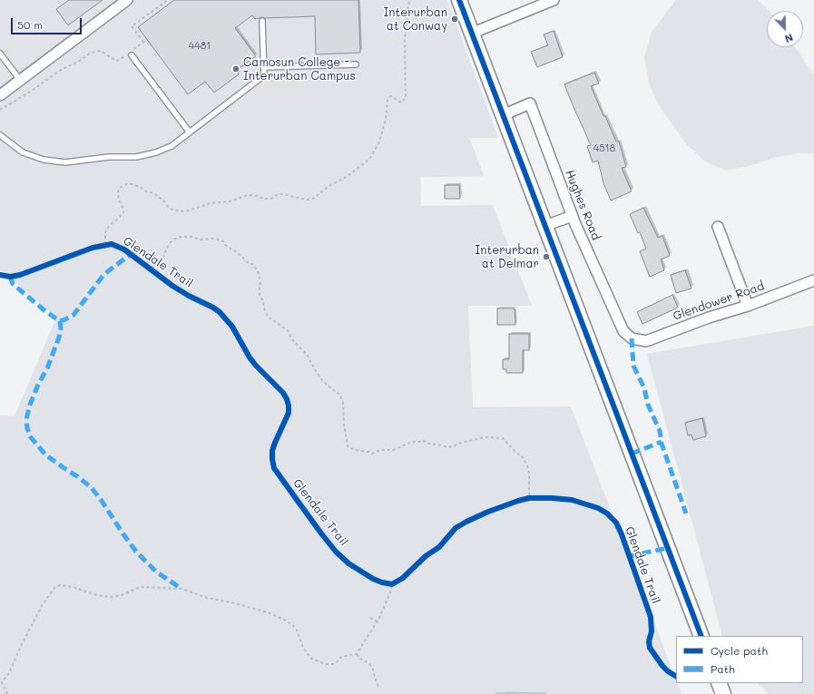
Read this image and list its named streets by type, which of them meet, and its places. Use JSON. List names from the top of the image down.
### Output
{
  "streets": {
    "street": ["Hughes Road", "Glendower Road"],
    "cycle path": ["Glendale Trail"]
  },
  "crossings": [
    ["Hughes Road", "Glendower Road"]
  ],
  "places": ["Interurban at Conway", "Camosun College - Interurban Campus", "Interurban at Delmar"],
  "house_numbers": ["4481", "4518"],
  "legend": ["Cycle path", "Path"],
  "scale_bar": "50 m",
  "north": "bottom right"
}
